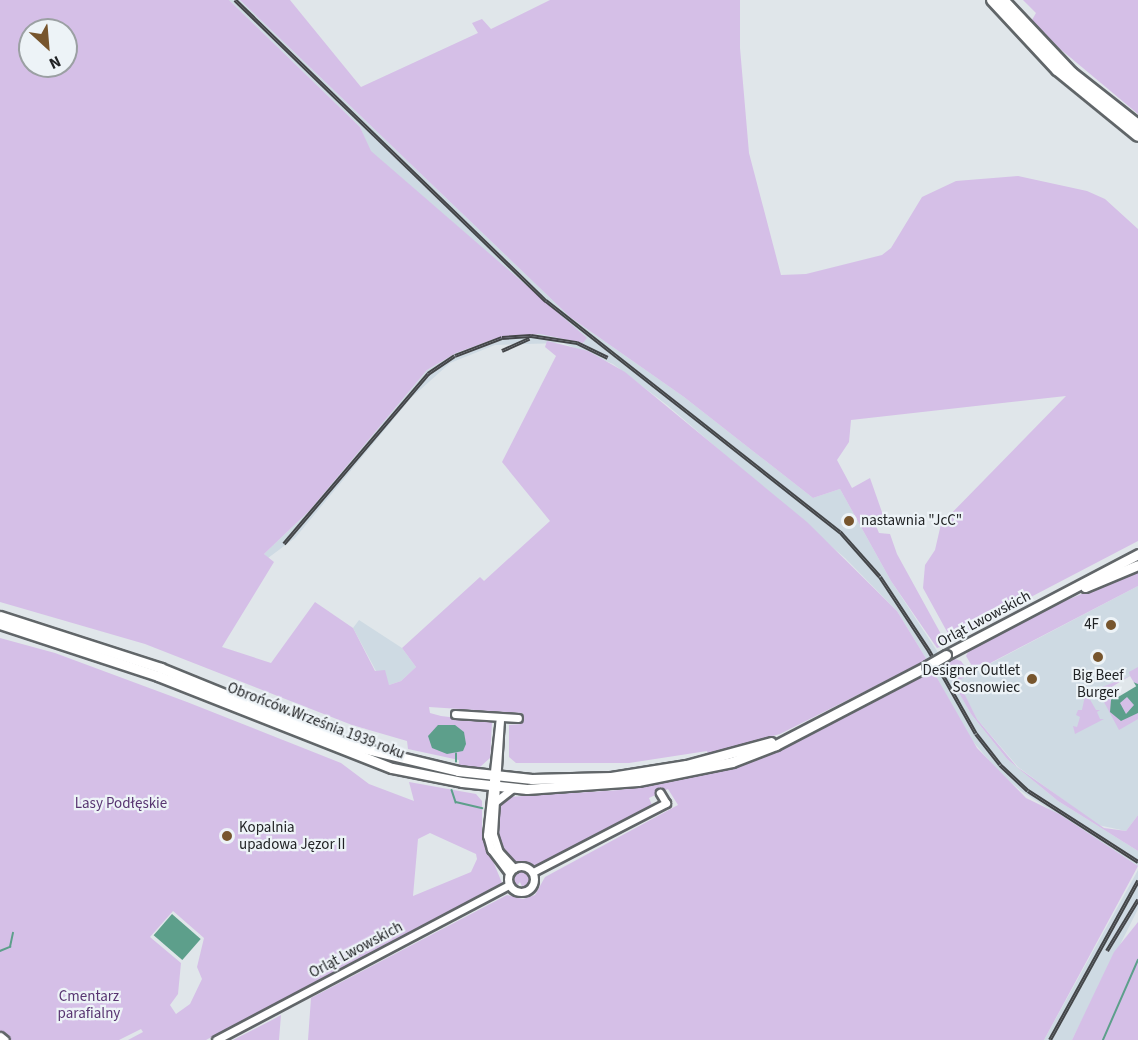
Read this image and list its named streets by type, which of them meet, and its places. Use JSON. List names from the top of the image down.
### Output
{
  "streets": {
    "main road": ["Orląt Lwowskich", "Obrońców Września 1939 roku"]
  },
  "crossings": [
    ["Orląt Lwowskich", "Obrońców Września 1939 roku"]
  ],
  "parks": ["Lasy Podłęskie", "Cmentarz parafialny"],
  "places": [
    "nastawnia \"JcC\"",
    "4F",
    "Big Beef Burger",
    "Designer Outlet Sosnowiec",
    "Kopalnia upadowa Jęzor II"
  ],
  "north": "bottom right"
}
